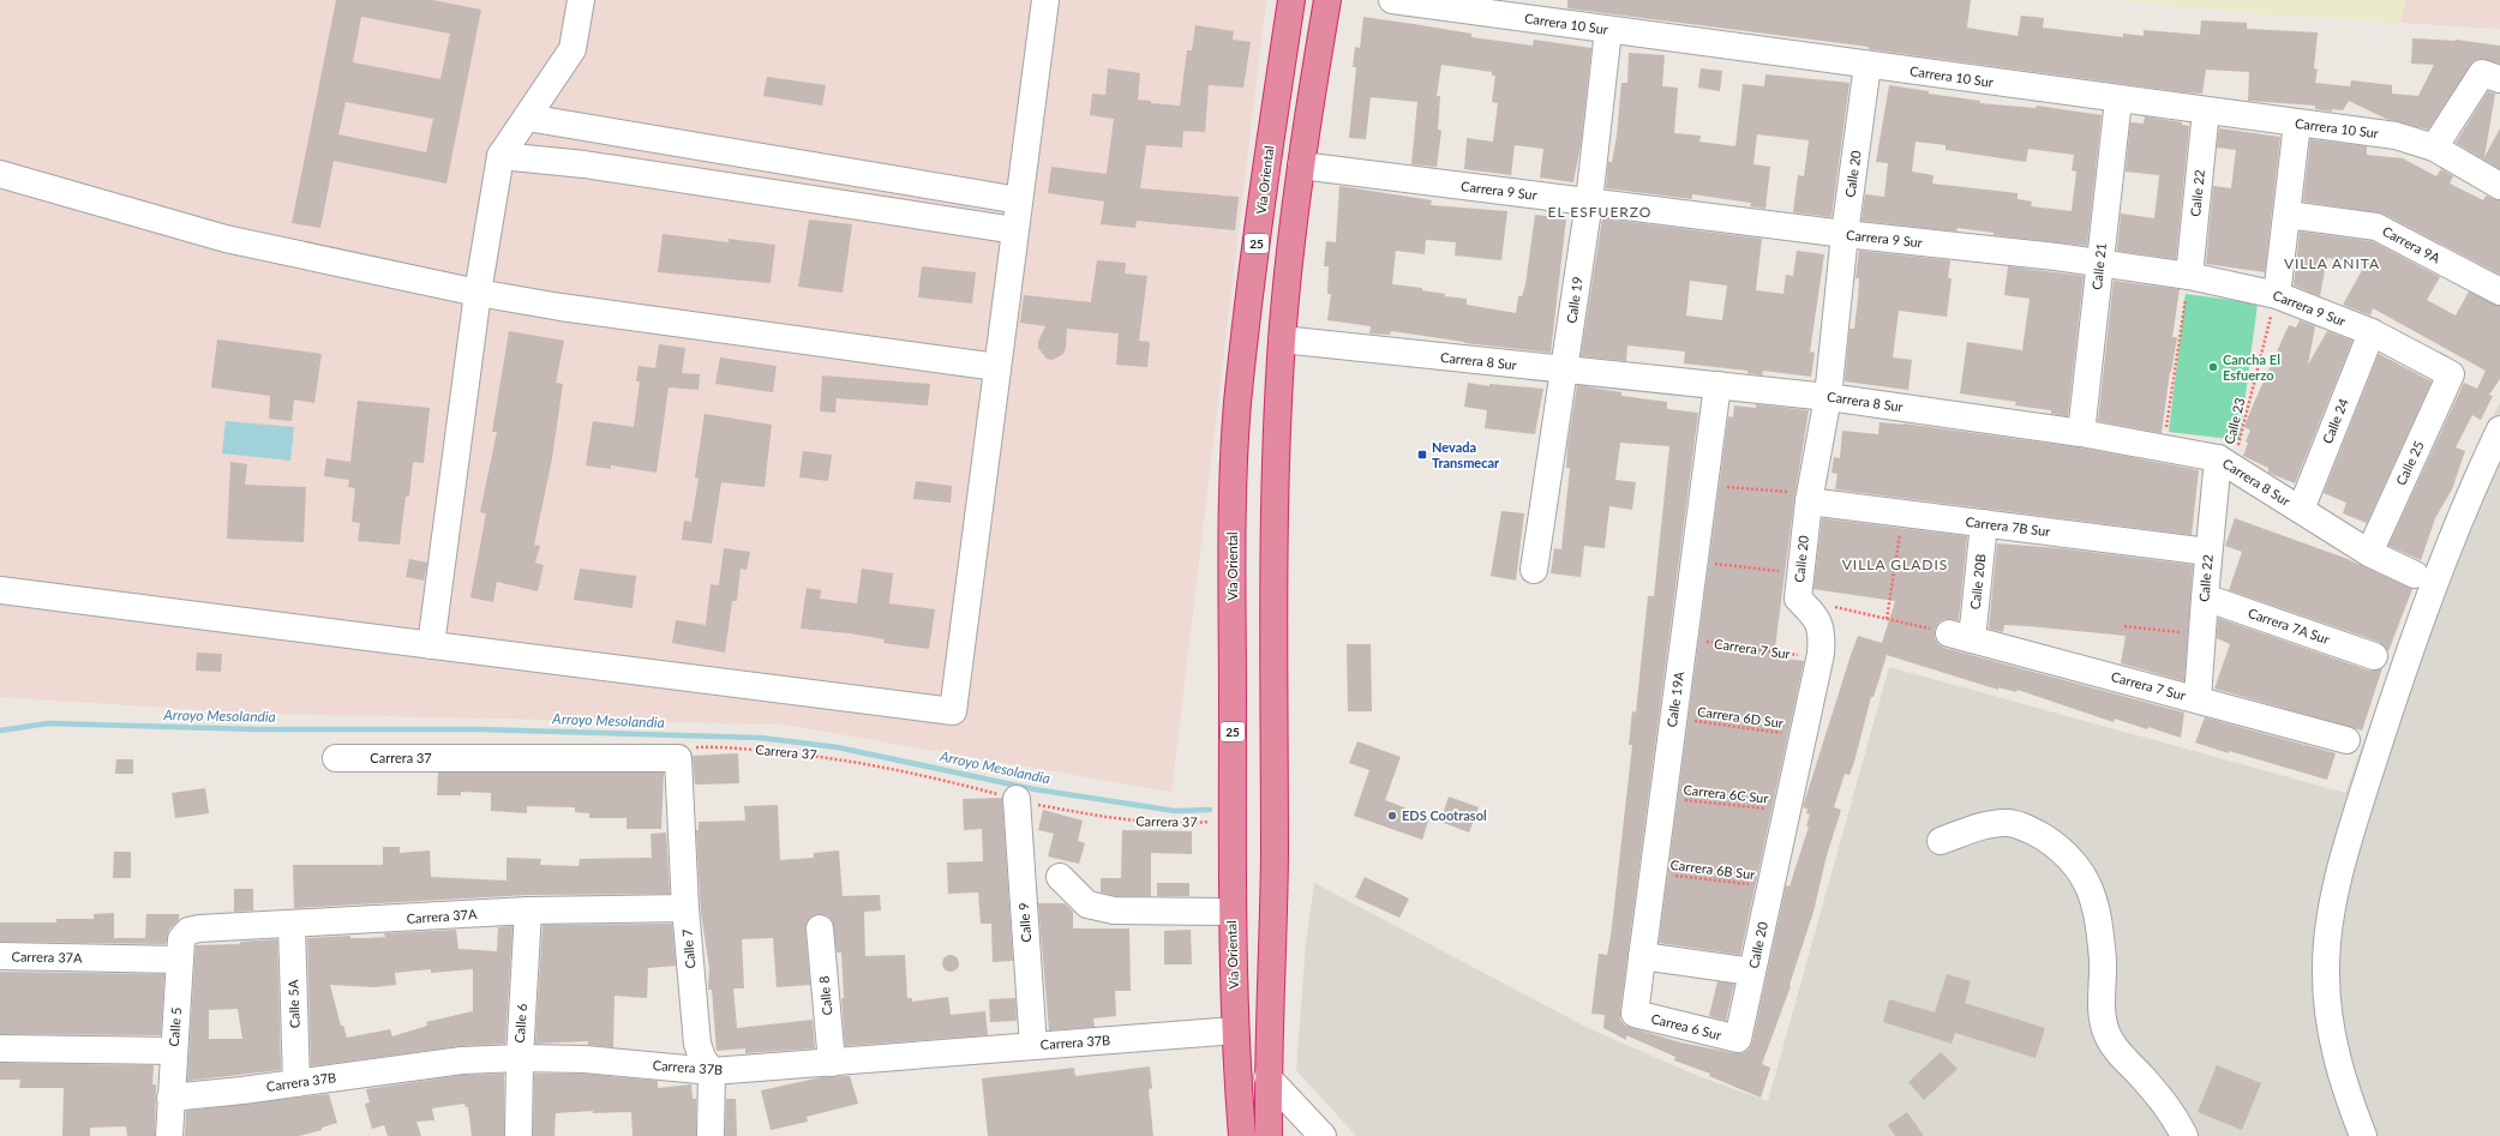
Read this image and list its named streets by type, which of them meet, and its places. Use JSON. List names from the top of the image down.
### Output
{
  "streets": {
    "highway": ["Vía Oriental", "25"],
    "street": [
      "Carrera 10 Sur",
      "Calle 20",
      "Carrera 9 Sur",
      "Calle 22",
      "Carrera 9A",
      "Calle 21",
      "Calle 19",
      "Carrera 8 Sur",
      "Calle 24",
      "Calle 25",
      "Carrera 7B Sur",
      "Calle 20B",
      "Carrera 7A Sur",
      "Carrera 7 Sur",
      "Calle 19A",
      "Carrera 37",
      "Carrera 37A",
      "Calle 9",
      "Calle 7",
      "Calle 8",
      "Calle 5A",
      "Calle 6",
      "Calle 5",
      "Carrea 6 Sur",
      "Carrera 37B"
    ],
    "path": [
      "Calle 23",
      "Carrera 6D Sur",
      "Carrera 6C Sur",
      "Carrera 6B Sur"
    ]
  },
  "crossings": [
    ["Carrera 10 Sur", "Calle 20"],
    ["Carrera 10 Sur", "Calle 22"],
    ["Carrera 10 Sur", "Calle 21"],
    ["Carrera 10 Sur", "Calle 19"],
    ["Calle 20", "Carrera 9 Sur"],
    ["Calle 20", "Carrera 8 Sur"],
    ["Calle 20", "Carrera 7B Sur"],
    ["Calle 20", "Carrera 7 Sur"],
    ["Calle 20", "Carrera 6D Sur"],
    ["Calle 20", "Carrera 6C Sur"],
    ["Calle 20", "Carrera 6B Sur"],
    ["Calle 20", "Carrea 6 Sur"],
    ["Vía Oriental", "Carrera 37"],
    ["Vía Oriental", "Carrera 37B"],
    ["Carrera 9 Sur", "Calle 22"],
    ["Carrera 9 Sur", "Calle 21"],
    ["Carrera 9 Sur", "Calle 19"],
    ["Carrera 9 Sur", "Calle 23"],
    ["Carrera 9 Sur", "Calle 24"],
    ["Carrera 9 Sur", "Calle 25"],
    ["Calle 22", "Carrera 8 Sur"],
    ["Calle 22", "Calle 23"],
    ["Calle 22", "Carrera 7B Sur"],
    ["Calle 22", "Carrera 7A Sur"],
    ["Calle 22", "Carrera 7 Sur"],
    ["Calle 21", "Carrera 8 Sur"],
    ["Calle 19", "Carrera 8 Sur"],
    ["Carrera 8 Sur", "Calle 23"],
    ["Carrera 8 Sur", "Calle 24"],
    ["Carrera 8 Sur", "Calle 25"],
    ["Carrera 8 Sur", "Calle 19A"],
    ["Carrera 7B Sur", "Calle 20B"],
    ["Calle 20B", "Carrera 7 Sur"],
    ["Carrera 7 Sur", "Calle 19A"],
    ["Calle 19A", "Carrera 6D Sur"],
    ["Calle 19A", "Carrera 6C Sur"],
    ["Calle 19A", "Carrera 6B Sur"],
    ["Calle 19A", "Carrea 6 Sur"],
    ["Carrera 37", "Calle 9"],
    ["Carrera 37", "Calle 7"],
    ["Carrera 37A", "Calle 7"],
    ["Carrera 37A", "Calle 5A"],
    ["Carrera 37A", "Calle 6"],
    ["Carrera 37A", "Calle 5"],
    ["Calle 9", "Carrera 37B"],
    ["Calle 7", "Carrera 37B"],
    ["Calle 8", "Carrera 37B"],
    ["Calle 5A", "Carrera 37B"],
    ["Calle 6", "Carrera 37B"],
    ["Calle 5", "Carrera 37B"]
  ],
  "districts": ["EL ESFUERZO", "VILLA ANITA", "VILLA GLADIS"],
  "water": ["Arroyo Mesolandia"],
  "places": {
    "other": ["Cancha El Esfuerzo", "EDS Cootrasol"],
    "transit": ["Nevada Transmecar"]
  }
}
